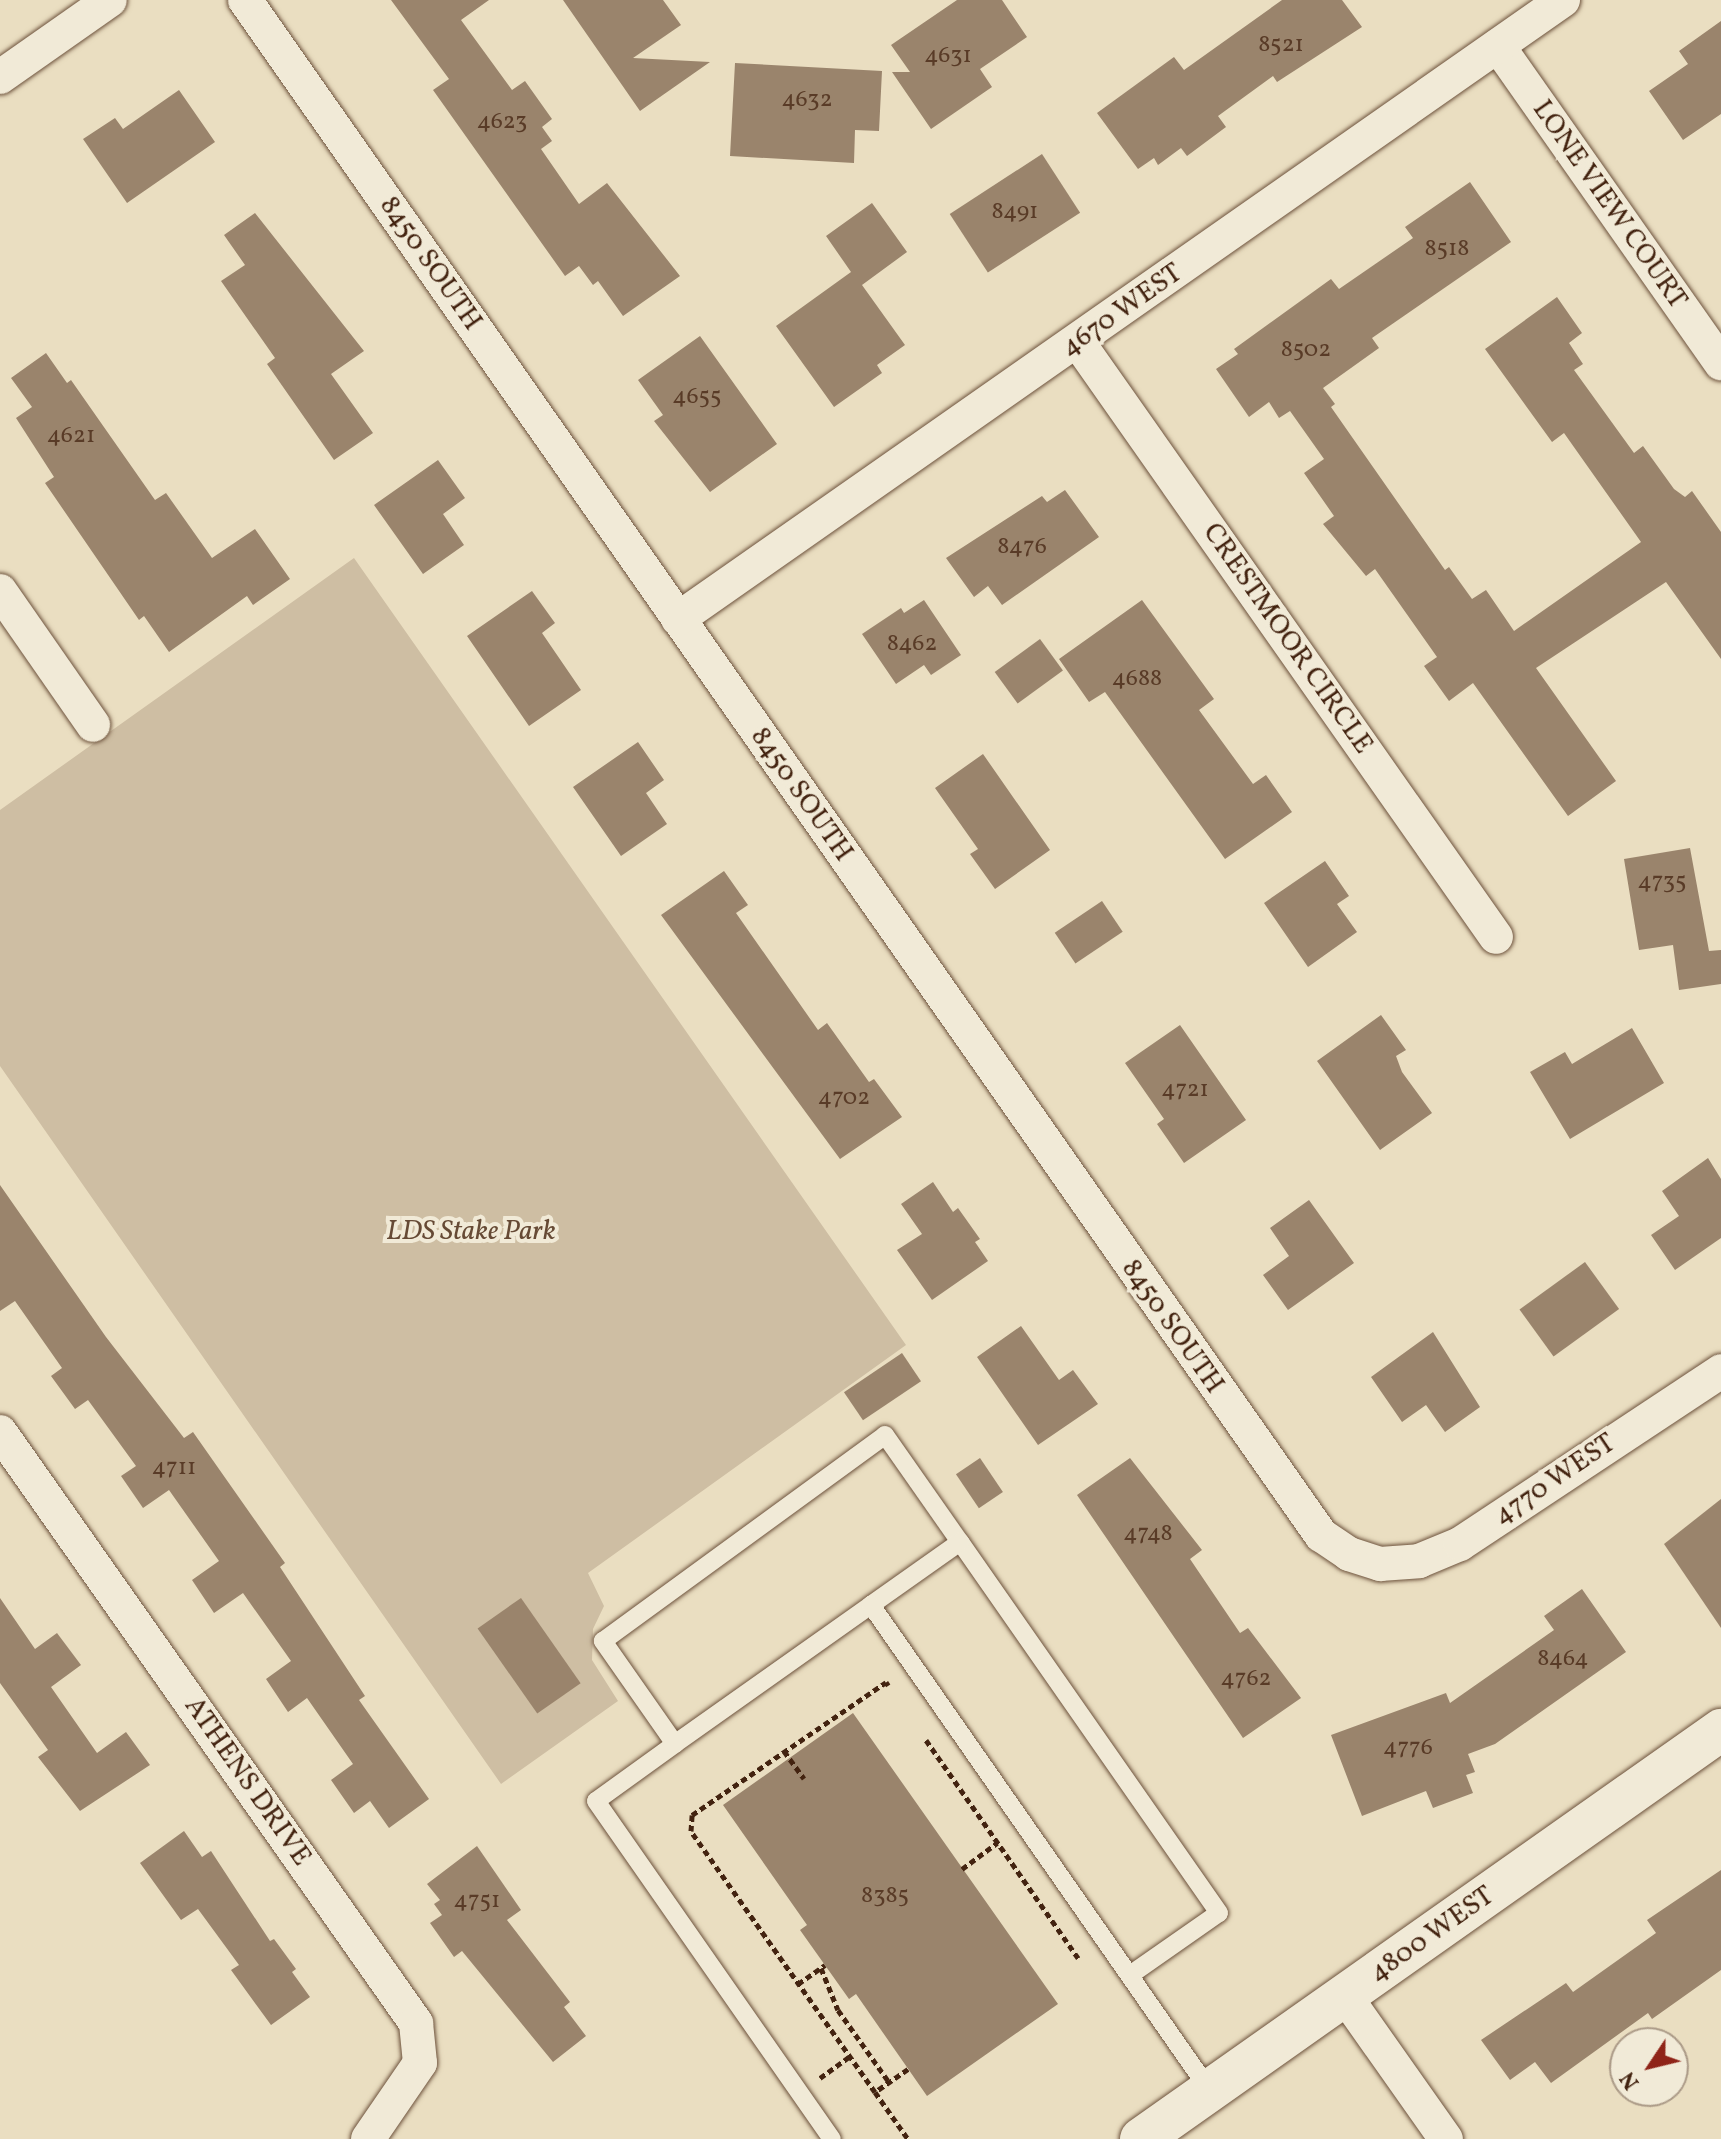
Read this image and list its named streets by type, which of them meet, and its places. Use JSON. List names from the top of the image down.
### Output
{
  "streets": {
    "street": [
      "LONE VIEW COURT",
      "8450 SOUTH",
      "4670 WEST",
      "CRESTMOOR CIRCLE",
      "4770 WEST",
      "ATHENS DRIVE",
      "4800 WEST"
    ]
  },
  "crossings": [
    ["LONE VIEW COURT", "4670 WEST"],
    ["8450 SOUTH", "4670 WEST"],
    ["8450 SOUTH", "4770 WEST"],
    ["4670 WEST", "CRESTMOOR CIRCLE"]
  ],
  "parks": ["LDS Stake Park"],
  "house_numbers": [
    "8521",
    "4631",
    "4632",
    "4623",
    "8491",
    "8518",
    "8502",
    "4655",
    "4621",
    "8476",
    "8462",
    "4688",
    "4735",
    "4721",
    "4702",
    "4711",
    "4748",
    "8464",
    "4762",
    "4776",
    "8385",
    "4751"
  ],
  "north": "bottom left"
}
